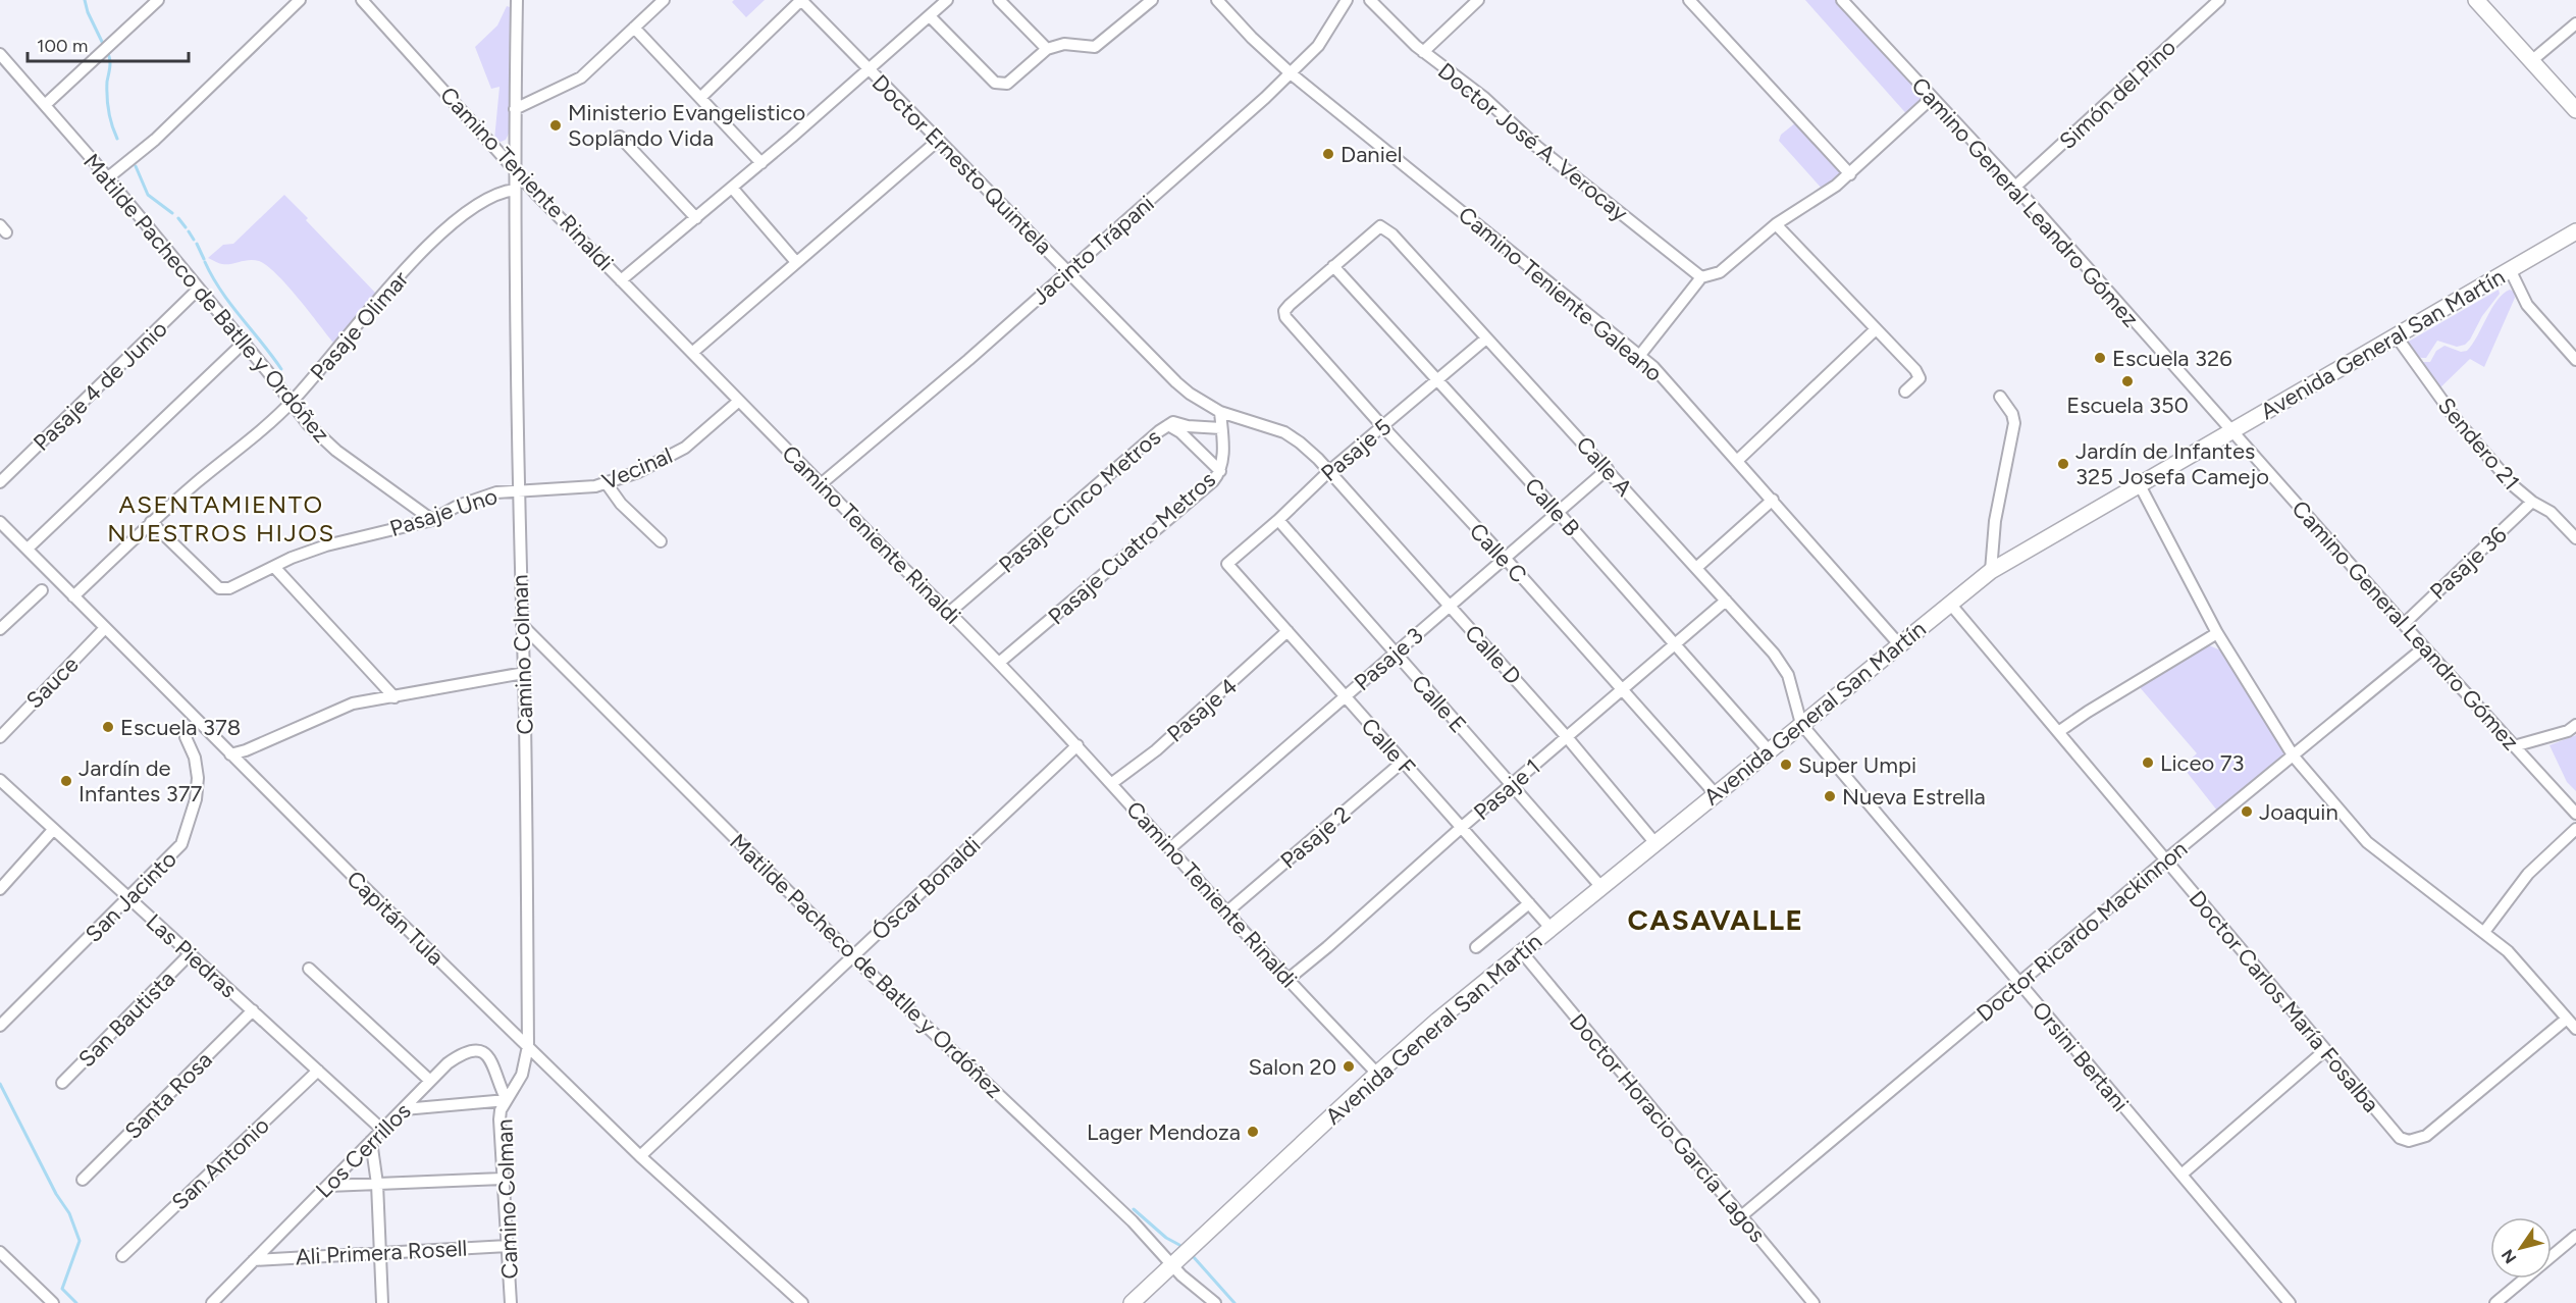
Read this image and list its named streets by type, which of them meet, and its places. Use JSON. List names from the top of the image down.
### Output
{
  "streets": {
    "main road": ["Avenida General San Martín"],
    "street": [
      "Simón del Pino",
      "Doctor José A. Verocay",
      "Doctor Ernesto Quintela",
      "Camino Teniente Rinaldi",
      "Camino General Leandro Gómez",
      "Jacinto Trápani",
      "Camino Teniente Galeano",
      "Matilde Pacheco de Batlle y Ordóñez",
      "Pasaje Olimar",
      "Pasaje 4 de Junio",
      "Sendero 21",
      "Pasaje 5",
      "Calle A",
      "Vecinal",
      "Pasaje Cinco Metros",
      "Calle B",
      "Pasaje Uno",
      "Pasaje Cuatro Metros",
      "Calle C",
      "Pasaje 36",
      "Camino Colman",
      "Calle D",
      "Pasaje 3",
      "Sauce",
      "Calle E",
      "Pasaje 4",
      "Calle F",
      "Pasaje 1",
      "Pasaje 2",
      "Óscar Bonaldi",
      "San Jacinto",
      "Capitán Tula",
      "Doctor Ricardo Mackinnon",
      "Las Piedras",
      "Doctor Carlos María Fosalba",
      "San Bautista",
      "Orsini Bertani",
      "Santa Rosa",
      "Doctor Horacio García Lagos",
      "Los Cerrillos",
      "San Antonio",
      "Ali Primera Rosell"
    ]
  },
  "crossings": [
    ["Simón del Pino", "Camino General Leandro Gómez"],
    ["Doctor Ernesto Quintela", "Jacinto Trápani"],
    ["Doctor Ernesto Quintela", "Pasaje 5"],
    ["Doctor Ernesto Quintela", "Pasaje Cuatro Metros"],
    ["Doctor Ernesto Quintela", "Calle D"],
    ["Camino Teniente Rinaldi", "Jacinto Trápani"],
    ["Camino Teniente Rinaldi", "Avenida General San Martín"],
    ["Camino Teniente Rinaldi", "Vecinal"],
    ["Camino Teniente Rinaldi", "Pasaje Cinco Metros"],
    ["Camino Teniente Rinaldi", "Pasaje Cuatro Metros"],
    ["Camino Teniente Rinaldi", "Camino Colman"],
    ["Camino Teniente Rinaldi", "Pasaje 3"],
    ["Camino Teniente Rinaldi", "Pasaje 4"],
    ["Camino Teniente Rinaldi", "Pasaje 1"],
    ["Camino Teniente Rinaldi", "Pasaje 2"],
    ["Camino Teniente Rinaldi", "Óscar Bonaldi"],
    ["Camino General Leandro Gómez", "Avenida General San Martín"],
    ["Camino General Leandro Gómez", "Pasaje 36"],
    ["Camino General Leandro Gómez", "Doctor Ricardo Mackinnon"],
    ["Jacinto Trápani", "Camino Teniente Galeano"],
    ["Camino Teniente Galeano", "Avenida General San Martín"],
    ["Matilde Pacheco de Batlle y Ordóñez", "Pasaje Olimar"],
    ["Matilde Pacheco de Batlle y Ordóñez", "Avenida General San Martín"],
    ["Matilde Pacheco de Batlle y Ordóñez", "Pasaje 4 de Junio"],
    ["Matilde Pacheco de Batlle y Ordóñez", "Pasaje Uno"],
    ["Matilde Pacheco de Batlle y Ordóñez", "Camino Colman"],
    ["Matilde Pacheco de Batlle y Ordóñez", "Óscar Bonaldi"],
    ["Pasaje Olimar", "Pasaje Uno"],
    ["Pasaje Olimar", "Camino Colman"],
    ["Pasaje Olimar", "Capitán Tula"],
    ["Avenida General San Martín", "Sendero 21"],
    ["Avenida General San Martín", "Calle A"],
    ["Avenida General San Martín", "Calle B"],
    ["Avenida General San Martín", "Calle C"],
    ["Avenida General San Martín", "Calle D"],
    ["Avenida General San Martín", "Calle E"],
    ["Avenida General San Martín", "Calle F"],
    ["Avenida General San Martín", "Doctor Carlos María Fosalba"],
    ["Avenida General San Martín", "Orsini Bertani"],
    ["Avenida General San Martín", "Doctor Horacio García Lagos"],
    ["Sendero 21", "Pasaje 36"],
    ["Pasaje 5", "Calle A"],
    ["Pasaje 5", "Calle B"],
    ["Pasaje 5", "Calle C"],
    ["Pasaje 5", "Calle D"],
    ["Pasaje 5", "Calle E"],
    ["Pasaje 5", "Calle F"],
    ["Calle A", "Calle B"],
    ["Calle A", "Calle C"],
    ["Calle A", "Pasaje 3"],
    ["Calle A", "Pasaje 1"],
    ["Calle A", "Orsini Bertani"],
    ["Vecinal", "Pasaje Uno"],
    ["Vecinal", "Camino Colman"],
    ["Pasaje Cinco Metros", "Pasaje Cuatro Metros"],
    ["Calle B", "Calle C"],
    ["Calle B", "Pasaje 3"],
    ["Calle B", "Pasaje 1"],
    ["Pasaje Uno", "Camino Colman"],
    ["Calle C", "Pasaje 3"],
    ["Calle C", "Pasaje 1"],
    ["Camino Colman", "Capitán Tula"],
    ["Camino Colman", "Los Cerrillos"],
    ["Camino Colman", "Ali Primera Rosell"],
    ["Calle D", "Pasaje 3"],
    ["Calle D", "Pasaje 1"],
    ["Pasaje 3", "Calle E"],
    ["Pasaje 3", "Calle F"],
    ["Sauce", "Capitán Tula"],
    ["Calle E", "Pasaje 1"],
    ["Pasaje 4", "Calle F"],
    ["Calle F", "Pasaje 1"],
    ["Calle F", "Pasaje 2"],
    ["Óscar Bonaldi", "Capitán Tula"],
    ["San Jacinto", "Las Piedras"],
    ["Doctor Ricardo Mackinnon", "Doctor Carlos María Fosalba"],
    ["Doctor Ricardo Mackinnon", "Orsini Bertani"],
    ["Doctor Ricardo Mackinnon", "Doctor Horacio García Lagos"],
    ["Las Piedras", "San Bautista"],
    ["Las Piedras", "Santa Rosa"],
    ["Las Piedras", "Los Cerrillos"],
    ["Las Piedras", "San Antonio"],
    ["Los Cerrillos", "Ali Primera Rosell"]
  ],
  "districts": ["ASENTAMIENTO NUESTROS HIJOS", "CASAVALLE"],
  "places": [
    "Ministerio Evangelistico Soplando Vida",
    "Daniel",
    "Escuela 326",
    "Escuela 350",
    "Jardín de Infantes 325 Josefa Camejo",
    "Escuela 378",
    "Liceo 73",
    "Super Umpi",
    "Jardín de Infantes 377",
    "Nueva Estrella",
    "Joaquin",
    "Salon 20",
    "Lager Mendoza"
  ],
  "scale_bar": "100 m",
  "north": "bottom left"
}
